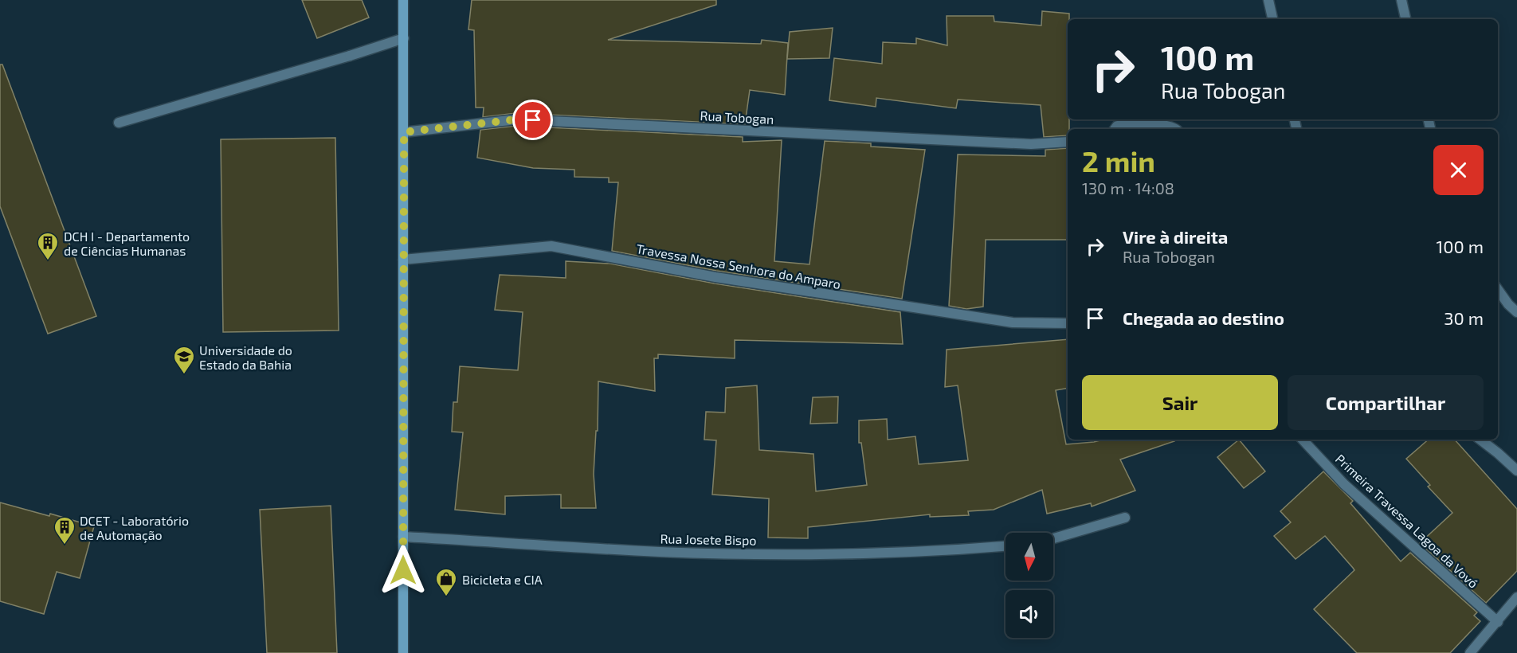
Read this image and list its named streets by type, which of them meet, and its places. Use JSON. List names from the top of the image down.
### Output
{
  "streets": {
    "street": [
      "Rua Tobogan",
      "Travessa Nossa Senhora do Amparo",
      "Primeira Travessa Lagoa da Vovó",
      "Rua Josete Bispo"
    ]
  },
  "places": {
    "building": ["DCH I - Departamento de Ciências Humanas", "DCET - Laboratório de Automação"],
    "school or university": ["Universidade do Estado da Bahia"],
    "shop": ["Bicicleta e CIA"]
  },
  "north": "bottom",
  "page": {
    "turn": ["100 m", "Rua Tobogan"],
    "heading": ["2 min", "130 m · 14:08"],
    "list": [
      {
        "name": "Vire à direita",
        "note": "Rua Tobogan",
        "value": "100 m"
      },
      {
        "name": "Chegada ao destino",
        "value": "30 m"
      }
    ],
    "buttons": ["Sair", "Compartilhar"]
  }
}
